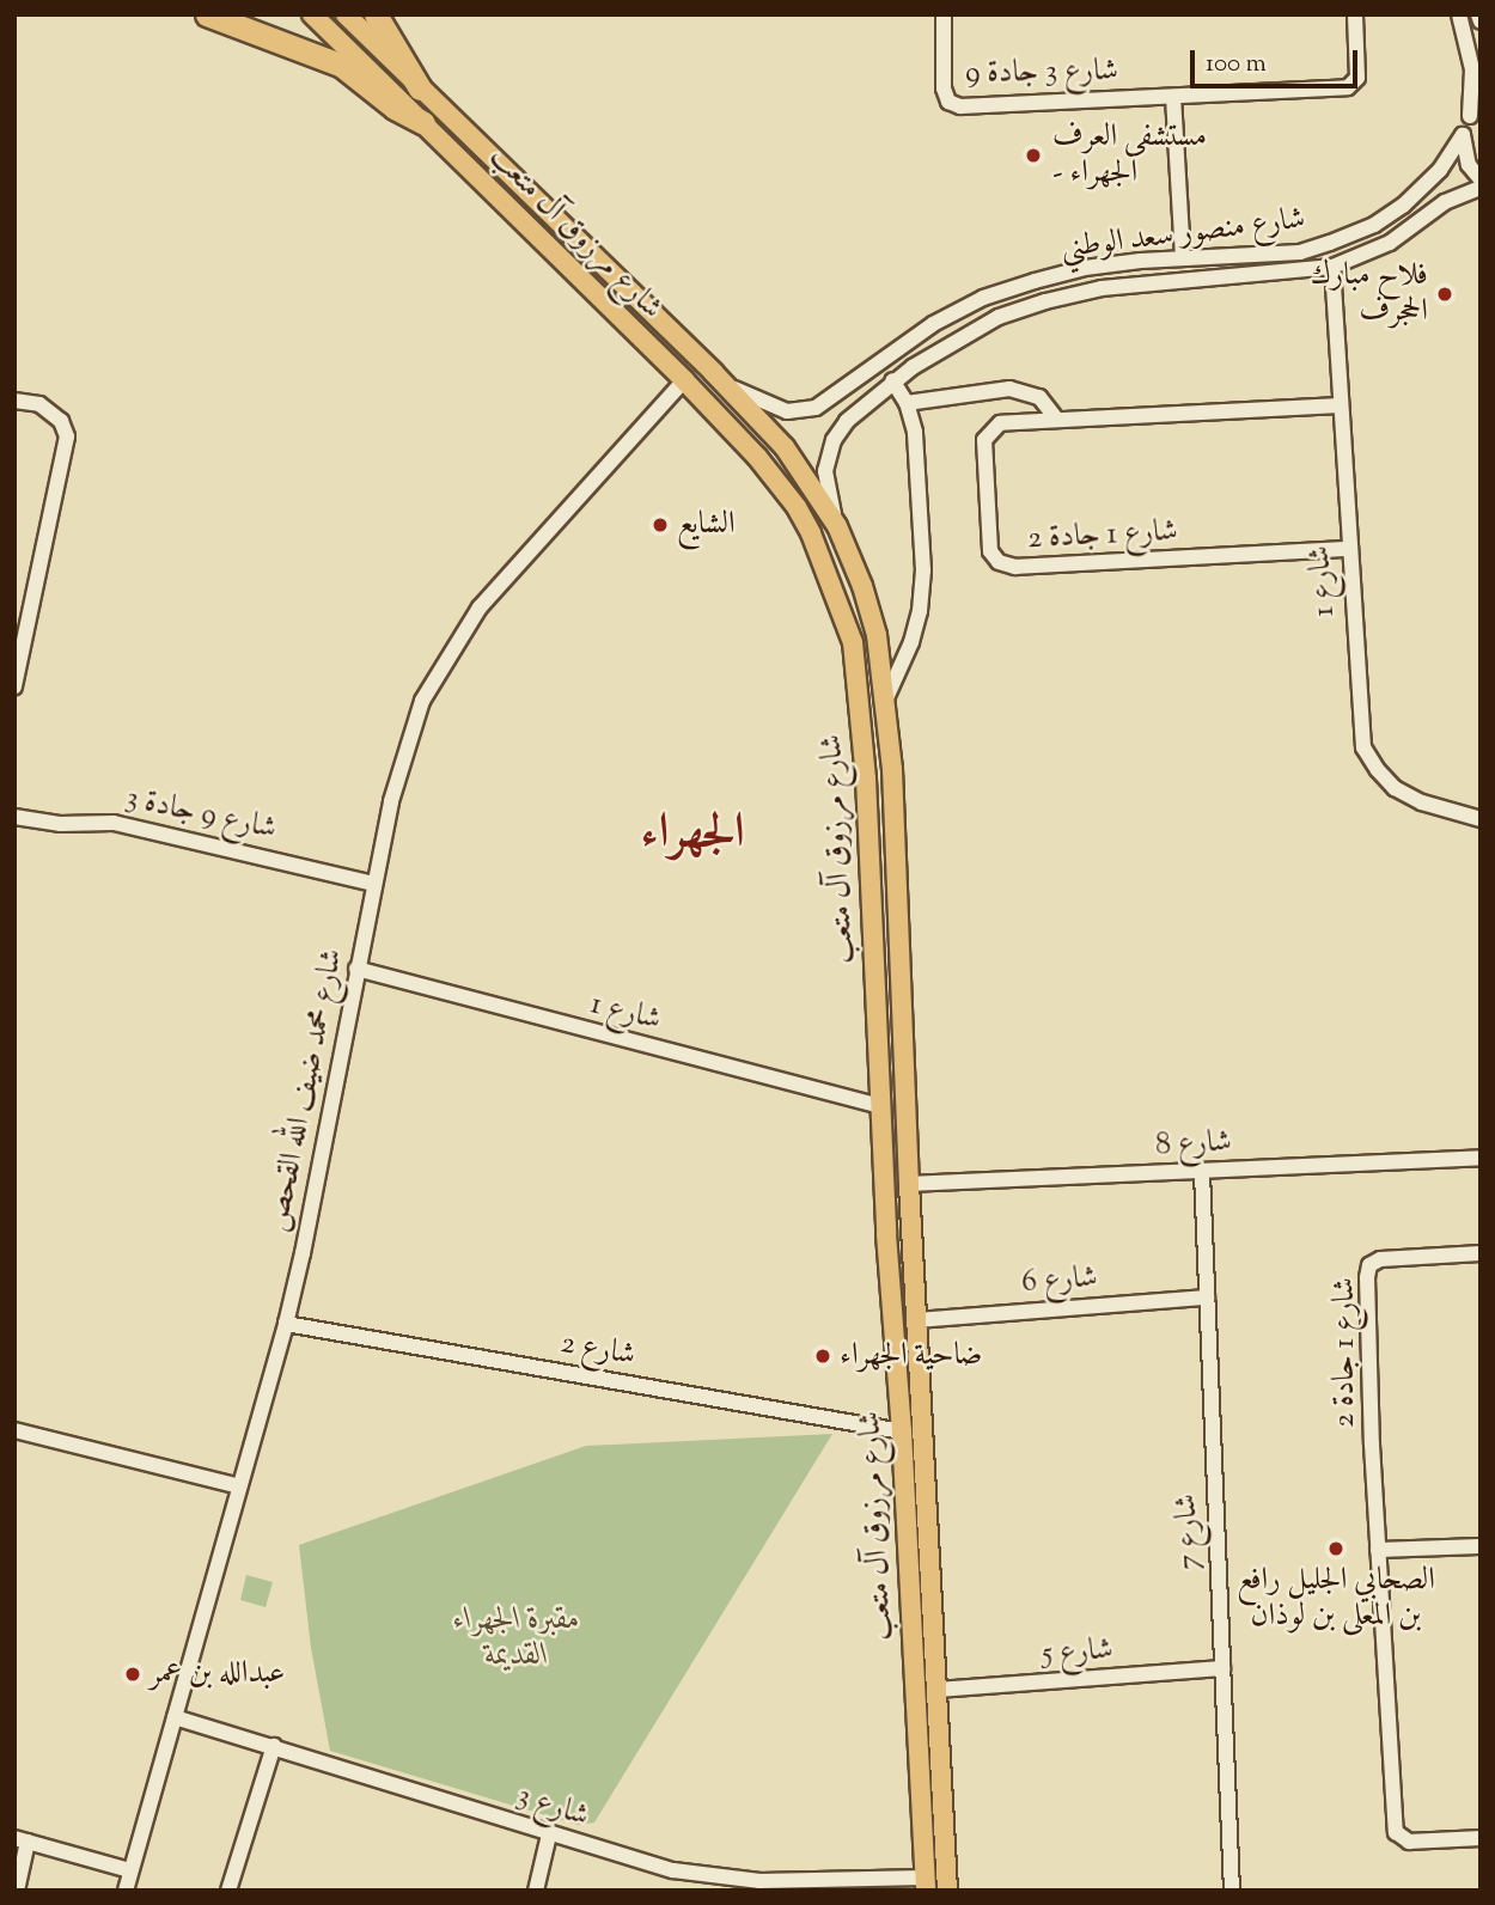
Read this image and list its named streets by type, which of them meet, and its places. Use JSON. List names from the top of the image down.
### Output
{
  "streets": {
    "main road": ["شارع مرزوق آل متعب"],
    "street": [
      "شارع 3 جادة 9",
      "شارع منصور سعد الوطني",
      "شارع 1 جادة 2",
      "شارع 1",
      "شارع 9 جادة 3",
      "شارع محمد ضيف الله القحص",
      "شارع 8",
      "شارع 6",
      "شارع 2",
      "شارع 7",
      "شارع 5",
      "شارع 3"
    ]
  },
  "crossings": [
    ["شارع مرزوق آل متعب", "شارع منصور سعد الوطني"],
    ["شارع مرزوق آل متعب", "شارع 1"],
    ["شارع مرزوق آل متعب", "شارع محمد ضيف الله القحص"],
    ["شارع مرزوق آل متعب", "شارع 8"],
    ["شارع مرزوق آل متعب", "شارع 6"],
    ["شارع مرزوق آل متعب", "شارع 2"],
    ["شارع مرزوق آل متعب", "شارع 5"],
    ["شارع مرزوق آل متعب", "شارع 3"],
    ["شارع منصور سعد الوطني", "شارع 1"],
    ["شارع 1 جادة 2", "شارع 1"],
    ["شارع 1", "شارع محمد ضيف الله القحص"],
    ["شارع 9 جادة 3", "شارع محمد ضيف الله القحص"],
    ["شارع محمد ضيف الله القحص", "شارع 2"],
    ["شارع محمد ضيف الله القحص", "شارع 3"],
    ["شارع 8", "شارع 7"],
    ["شارع 6", "شارع 7"],
    ["شارع 7", "شارع 5"]
  ],
  "districts": ["الجهراء"],
  "parks": ["مقبرة الجهراء القديمة"],
  "places": [
    "مستشفى العرف - الجهراء",
    "فلاح مبارك الحجرف",
    "الشايع",
    "ضاحية الجهراء",
    "الصحابي الجليل رافع بن المعلى بن لوذان",
    "عبدالله بن عمر"
  ],
  "scale_bar": "100 m"
}
